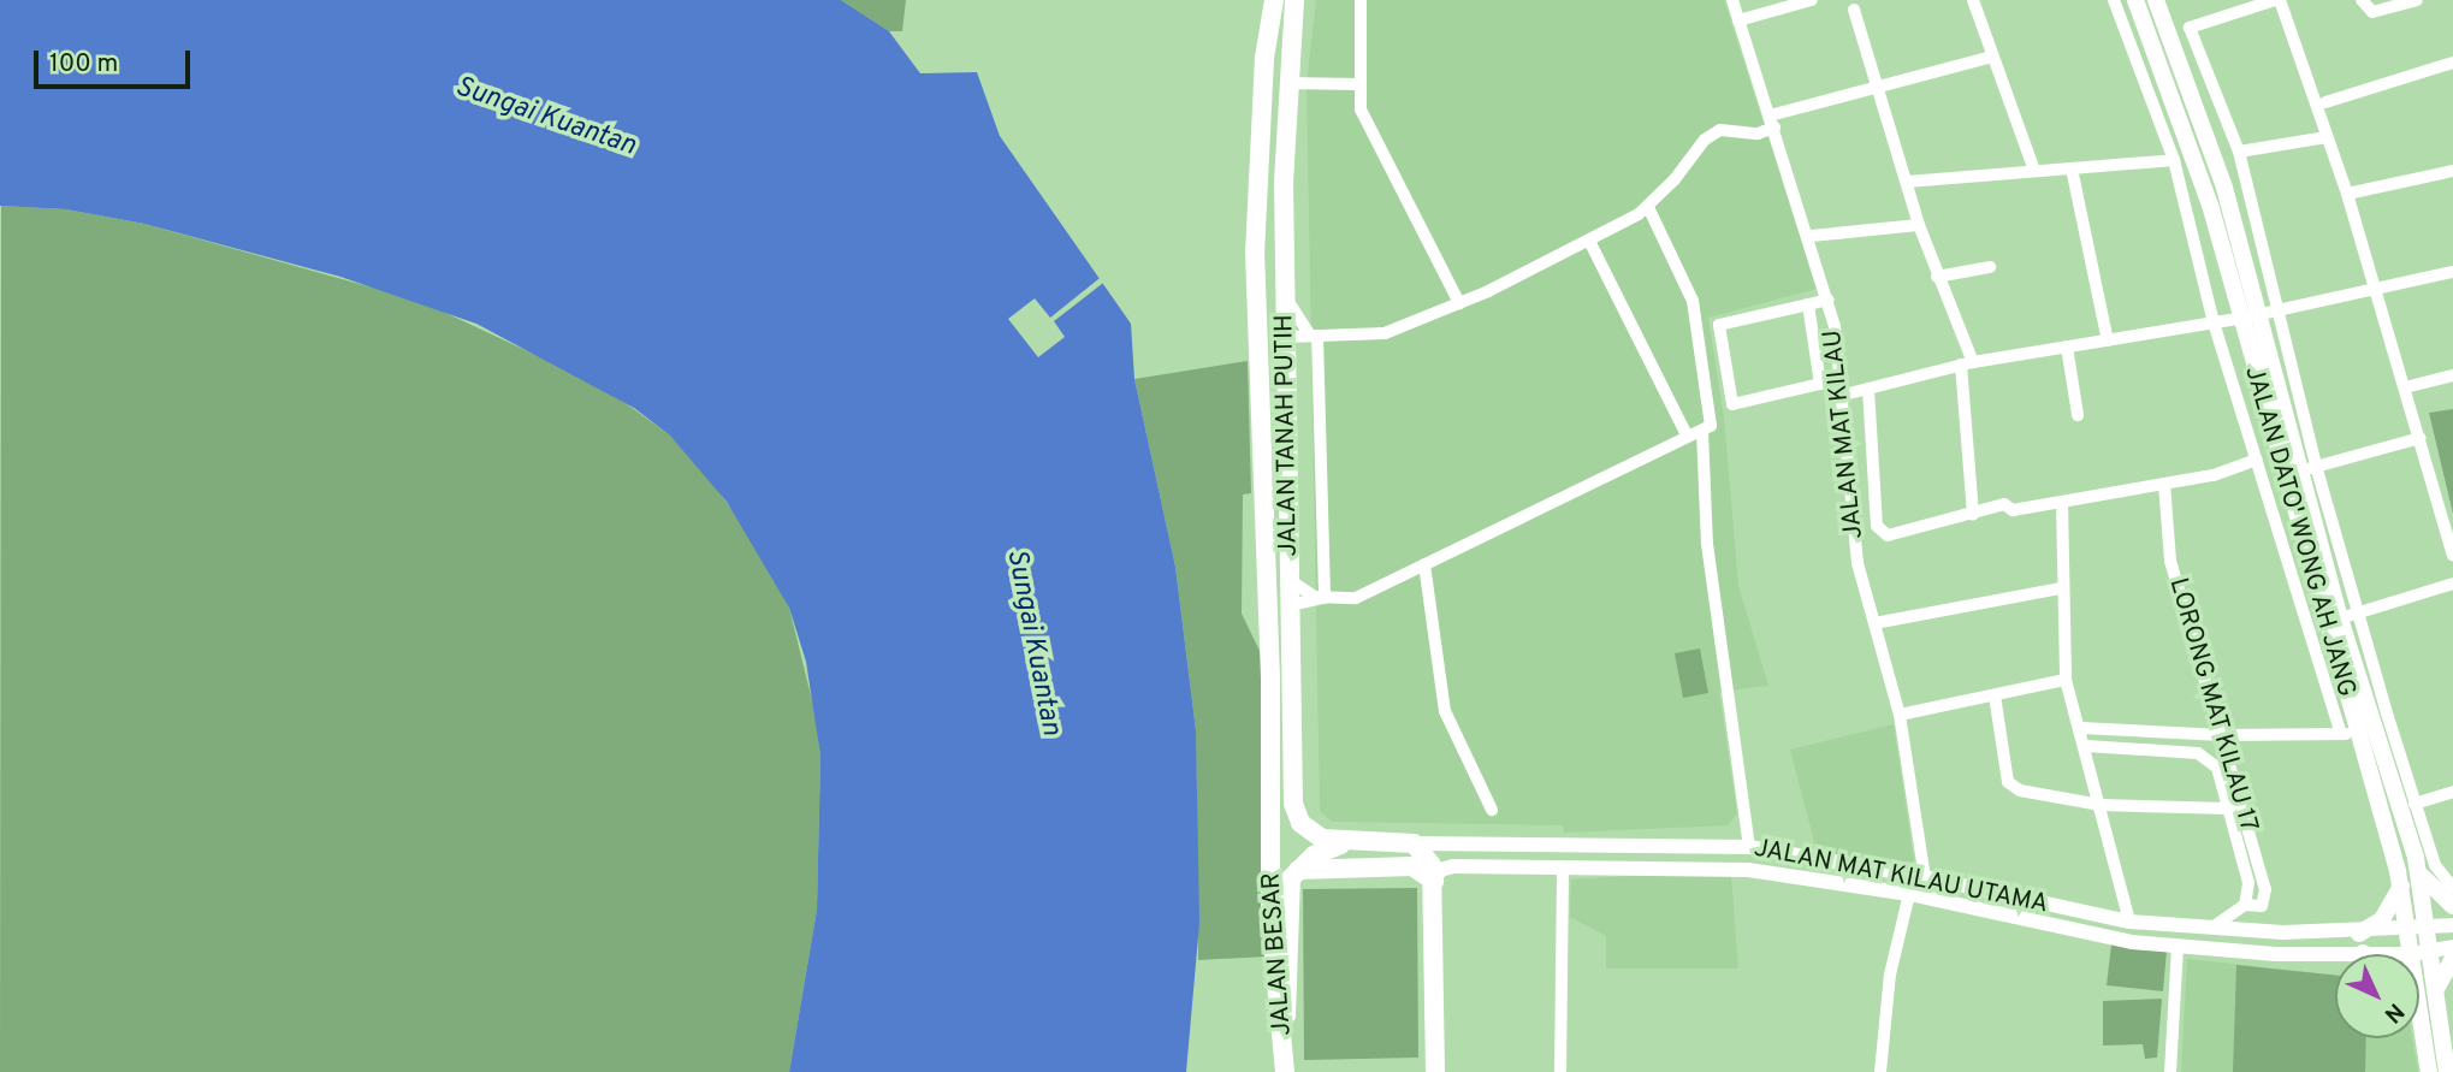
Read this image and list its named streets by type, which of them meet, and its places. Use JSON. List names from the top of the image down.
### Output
{
  "streets": {
    "highway": ["JALAN TANAH PUTIH", "JALAN MAT KILAU UTAMA", "JALAN BESAR"],
    "main road": ["JALAN DATO' WONG AH JANG"],
    "street": ["JALAN MAT KILAU", "LORONG MAT KILAU 17"]
  },
  "crossings": [
    ["JALAN MAT KILAU", "JALAN MAT KILAU UTAMA"],
    ["JALAN TANAH PUTIH", "JALAN MAT KILAU UTAMA"],
    ["JALAN TANAH PUTIH", "JALAN BESAR"],
    ["JALAN DATO' WONG AH JANG", "JALAN MAT KILAU UTAMA"]
  ],
  "water": ["Sungai Kuantan"],
  "scale_bar": "100 m",
  "north": "bottom right"
}
